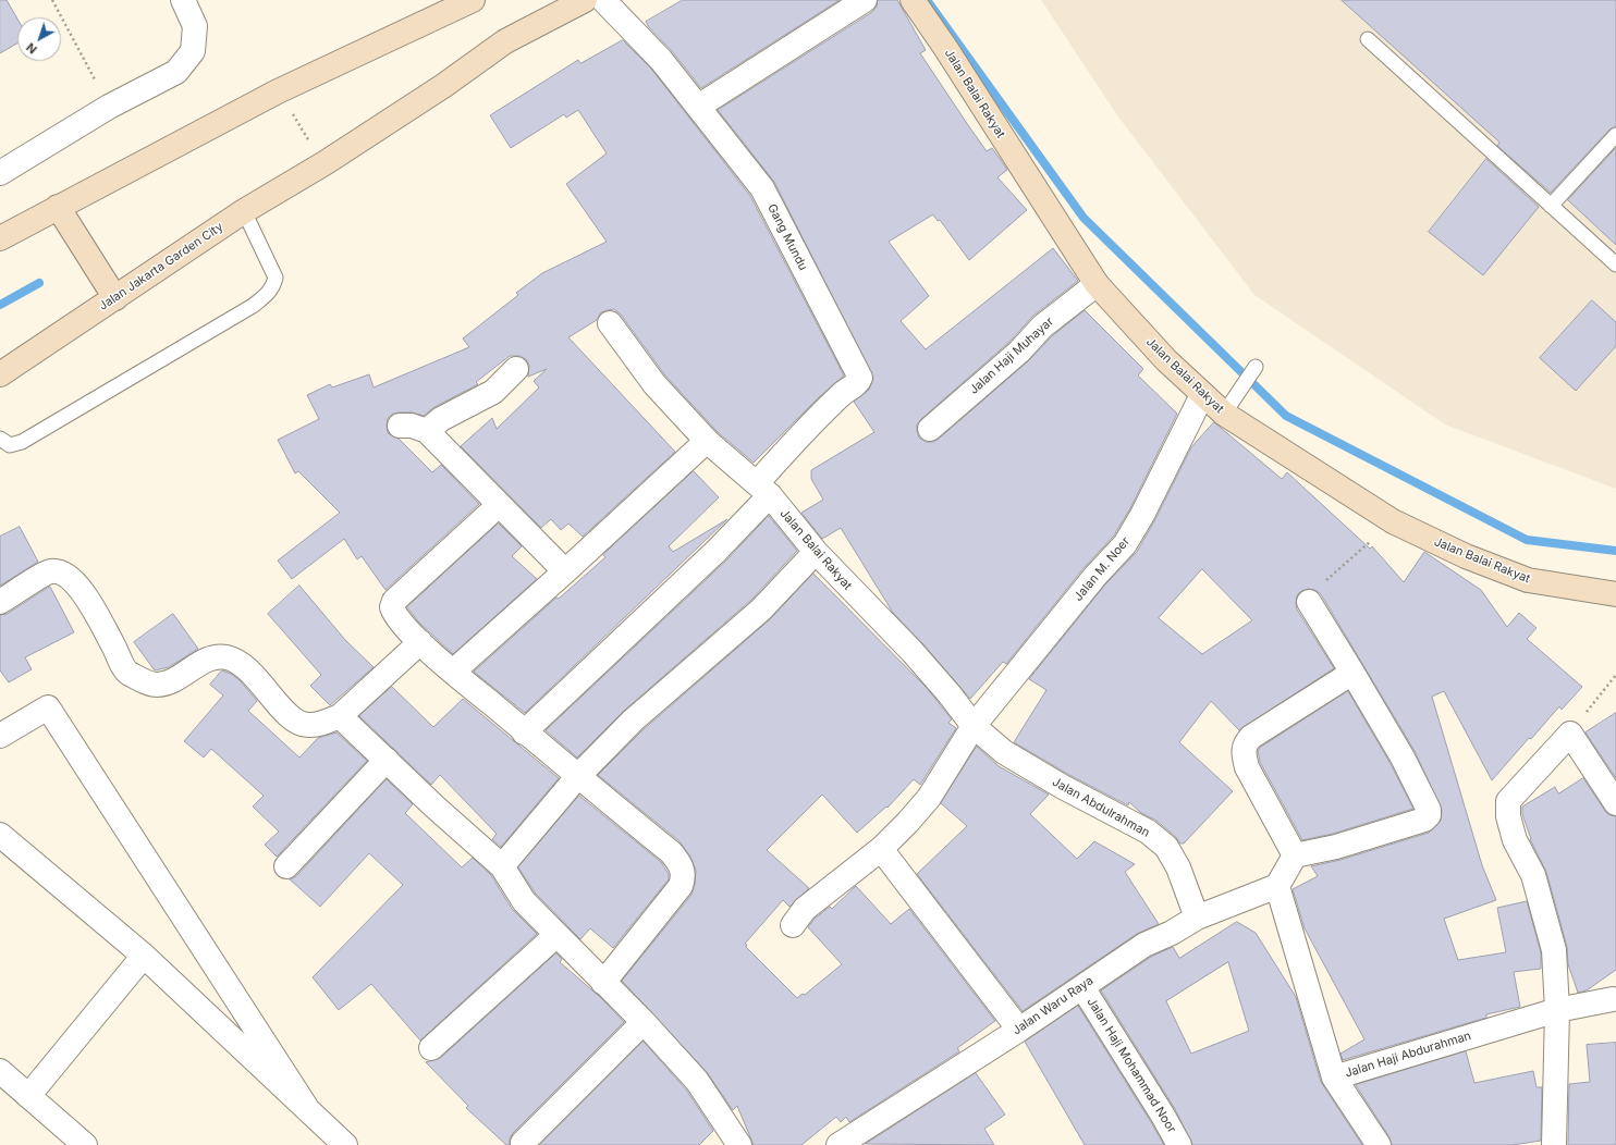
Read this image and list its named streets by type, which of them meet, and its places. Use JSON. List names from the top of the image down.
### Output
{
  "streets": {
    "street": [
      "Jalan Balai Rakyat",
      "Gang Mundu",
      "Jalan Jakarta Garden City",
      "Jalan Haji Muhayar",
      "Jalan M. Noer",
      "Jalan Abdulrahman",
      "Jalan Waru Raya",
      "Jalan Haji Abdurahman",
      "Jalan Haji Mohammad Noor"
    ]
  },
  "crossings": [
    ["Jalan Balai Rakyat", "Gang Mundu"],
    ["Jalan Balai Rakyat", "Jalan Haji Muhayar"],
    ["Jalan Balai Rakyat", "Jalan M. Noer"],
    ["Jalan Balai Rakyat", "Jalan Abdulrahman"],
    ["Jalan M. Noer", "Jalan Abdulrahman"],
    ["Jalan Abdulrahman", "Jalan Waru Raya"],
    ["Jalan Waru Raya", "Jalan Haji Abdurahman"],
    ["Jalan Waru Raya", "Jalan Haji Mohammad Noor"]
  ],
  "north": "bottom left"
}
